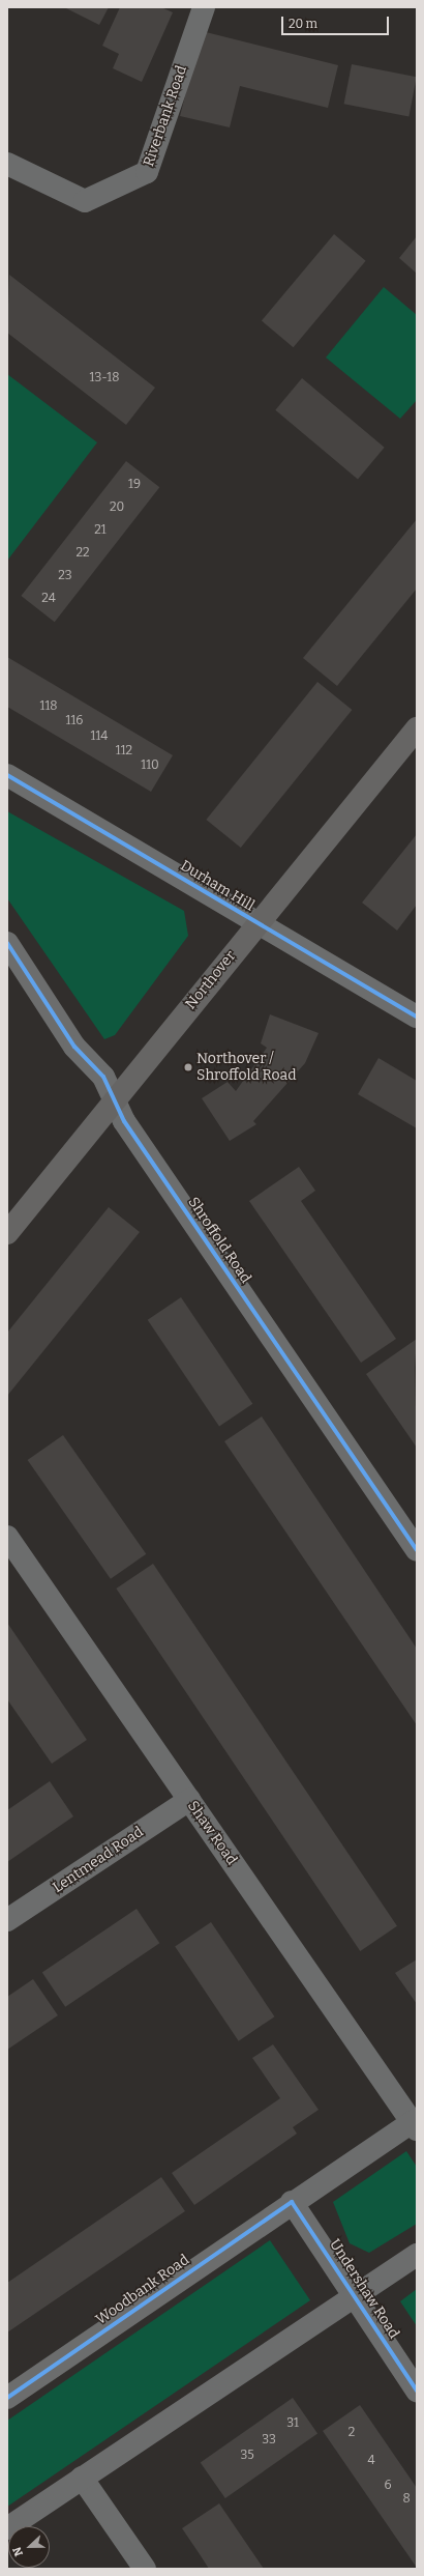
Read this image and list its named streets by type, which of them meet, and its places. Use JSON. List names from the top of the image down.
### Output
{
  "streets": {
    "street": [
      "Riverbank Road",
      "Durham Hill",
      "Northover",
      "Shroffold Road",
      "Shaw Road",
      "Lentmead Road",
      "Undershaw Road",
      "Woodbank Road"
    ]
  },
  "crossings": [
    ["Durham Hill", "Northover"],
    ["Northover", "Shroffold Road"],
    ["Shaw Road", "Lentmead Road"],
    ["Shaw Road", "Woodbank Road"],
    ["Undershaw Road", "Woodbank Road"]
  ],
  "places": ["Northover / Shroffold Road"],
  "house_numbers": [
    "13-18",
    "19",
    "20",
    "21",
    "22",
    "23",
    "24",
    "118",
    "116",
    "114",
    "112",
    "110",
    "31",
    "2",
    "33",
    "35",
    "4",
    "6",
    "8"
  ],
  "scale_bar": "20 m",
  "north": "left"
}
